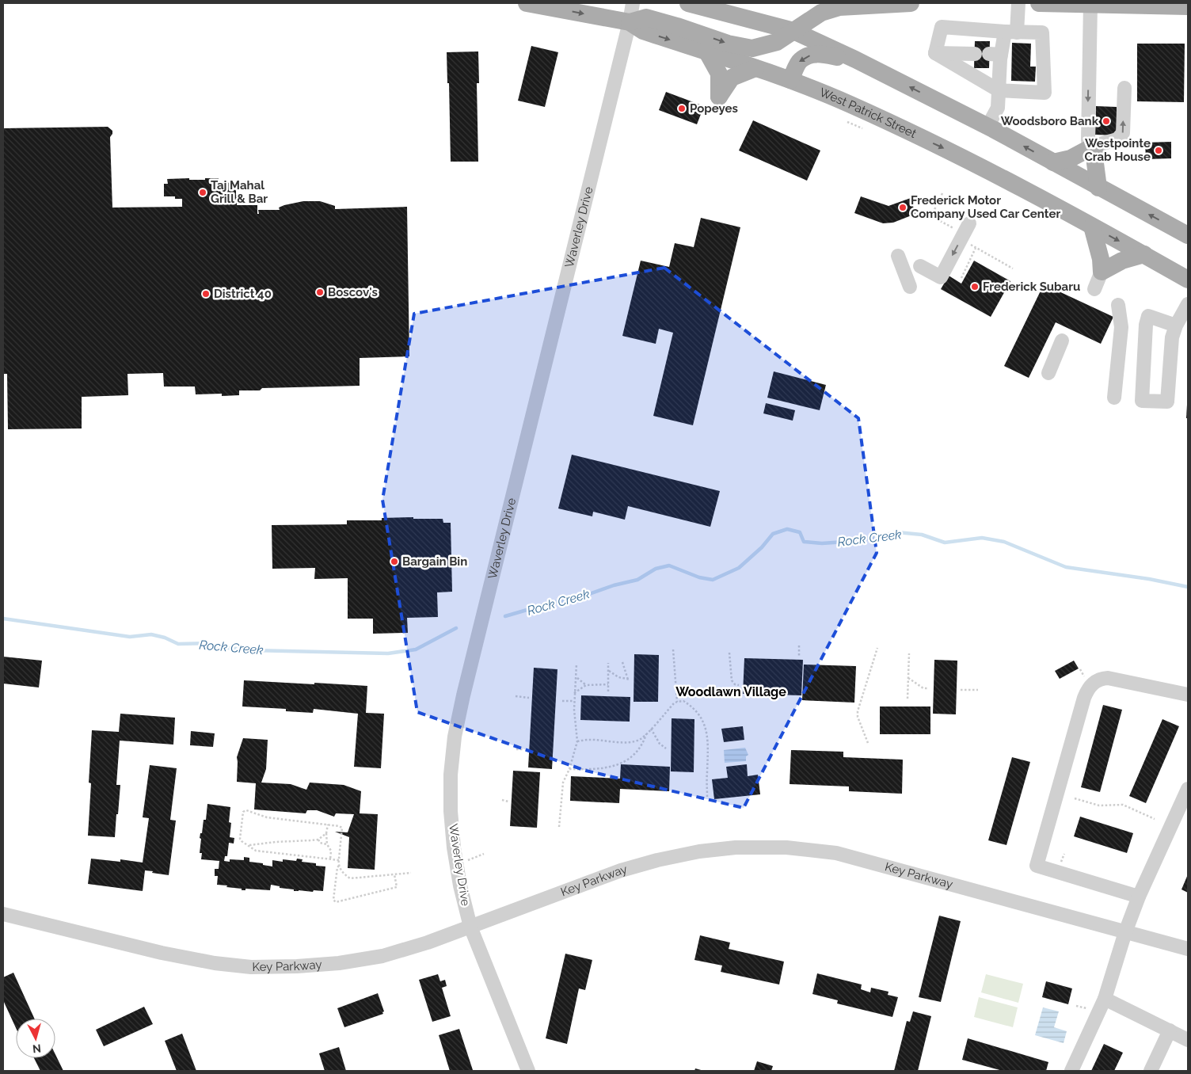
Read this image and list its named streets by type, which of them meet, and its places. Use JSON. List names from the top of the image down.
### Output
{
  "streets": {
    "main road": ["West Patrick Street"],
    "street": ["Waverley Drive", "Key Parkway"]
  },
  "crossings": [
    ["West Patrick Street", "Waverley Drive"],
    ["Waverley Drive", "Key Parkway"]
  ],
  "districts": ["Woodlawn Village"],
  "water": ["Rock Creek"],
  "places": [
    "Popeyes",
    "Woodsboro Bank",
    "Westpointe Crab House",
    "Taj Mahal Grill & Bar",
    "Frederick Motor Company Used Car Center",
    "Frederick Subaru",
    "Boscov's",
    "District 40",
    "Bargain Bin"
  ],
  "north": "bottom"
}
